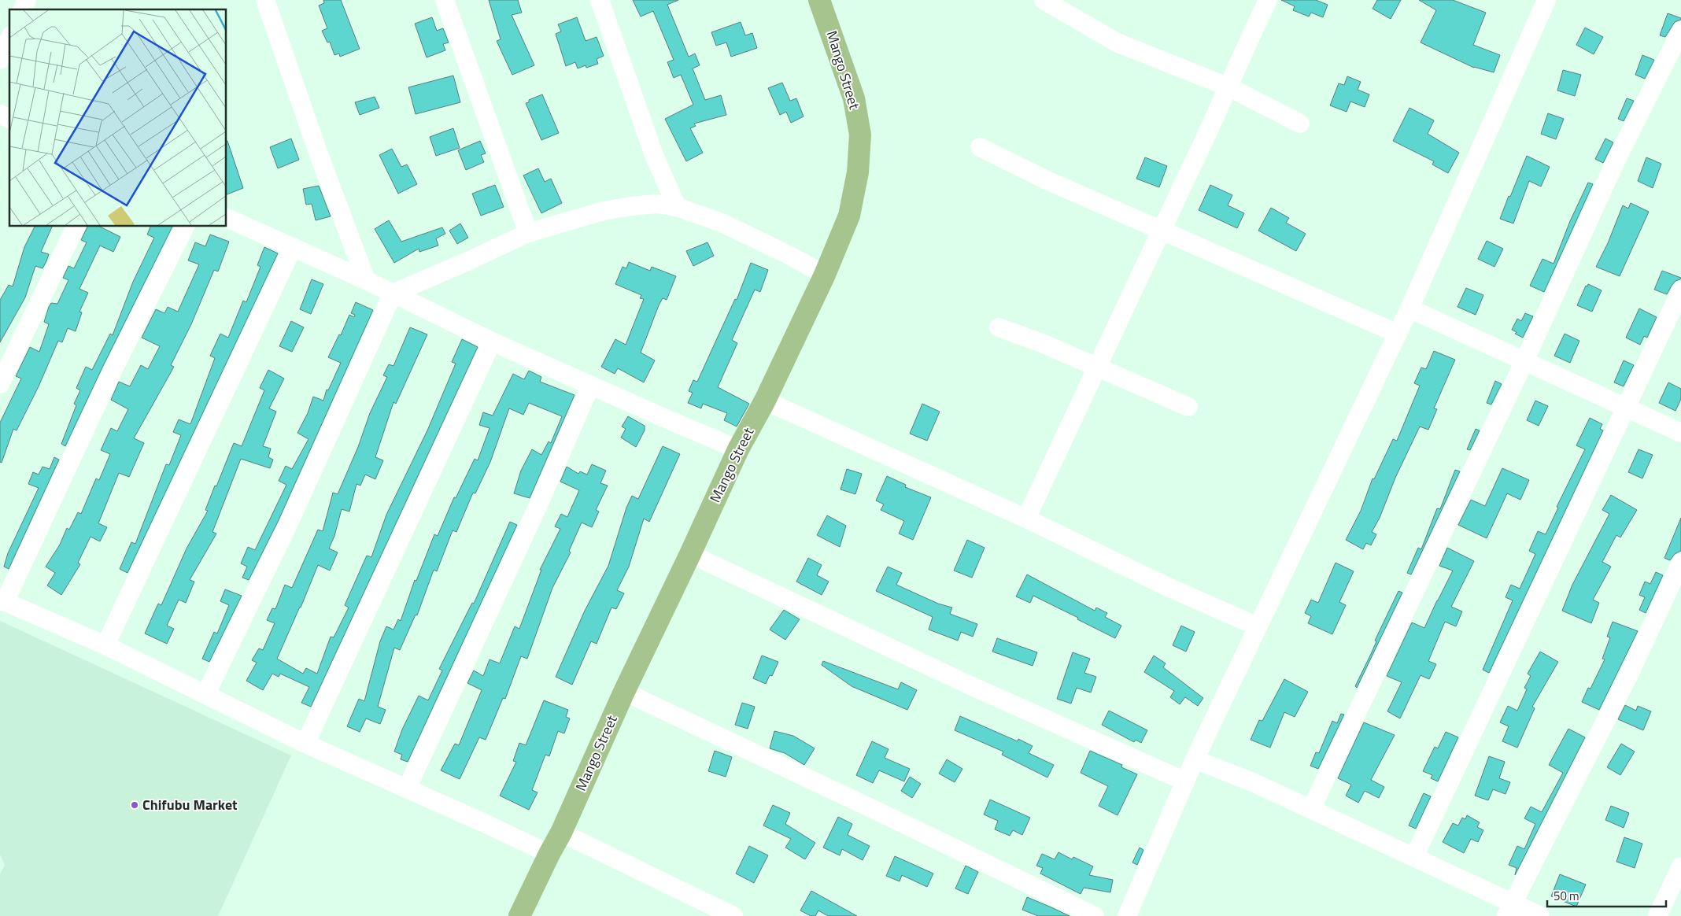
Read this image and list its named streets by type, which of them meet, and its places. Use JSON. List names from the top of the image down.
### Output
{
  "streets": {
    "main road": ["Mango Street"]
  },
  "places": ["Chifubu Market"],
  "scale_bar": "50 m"
}
